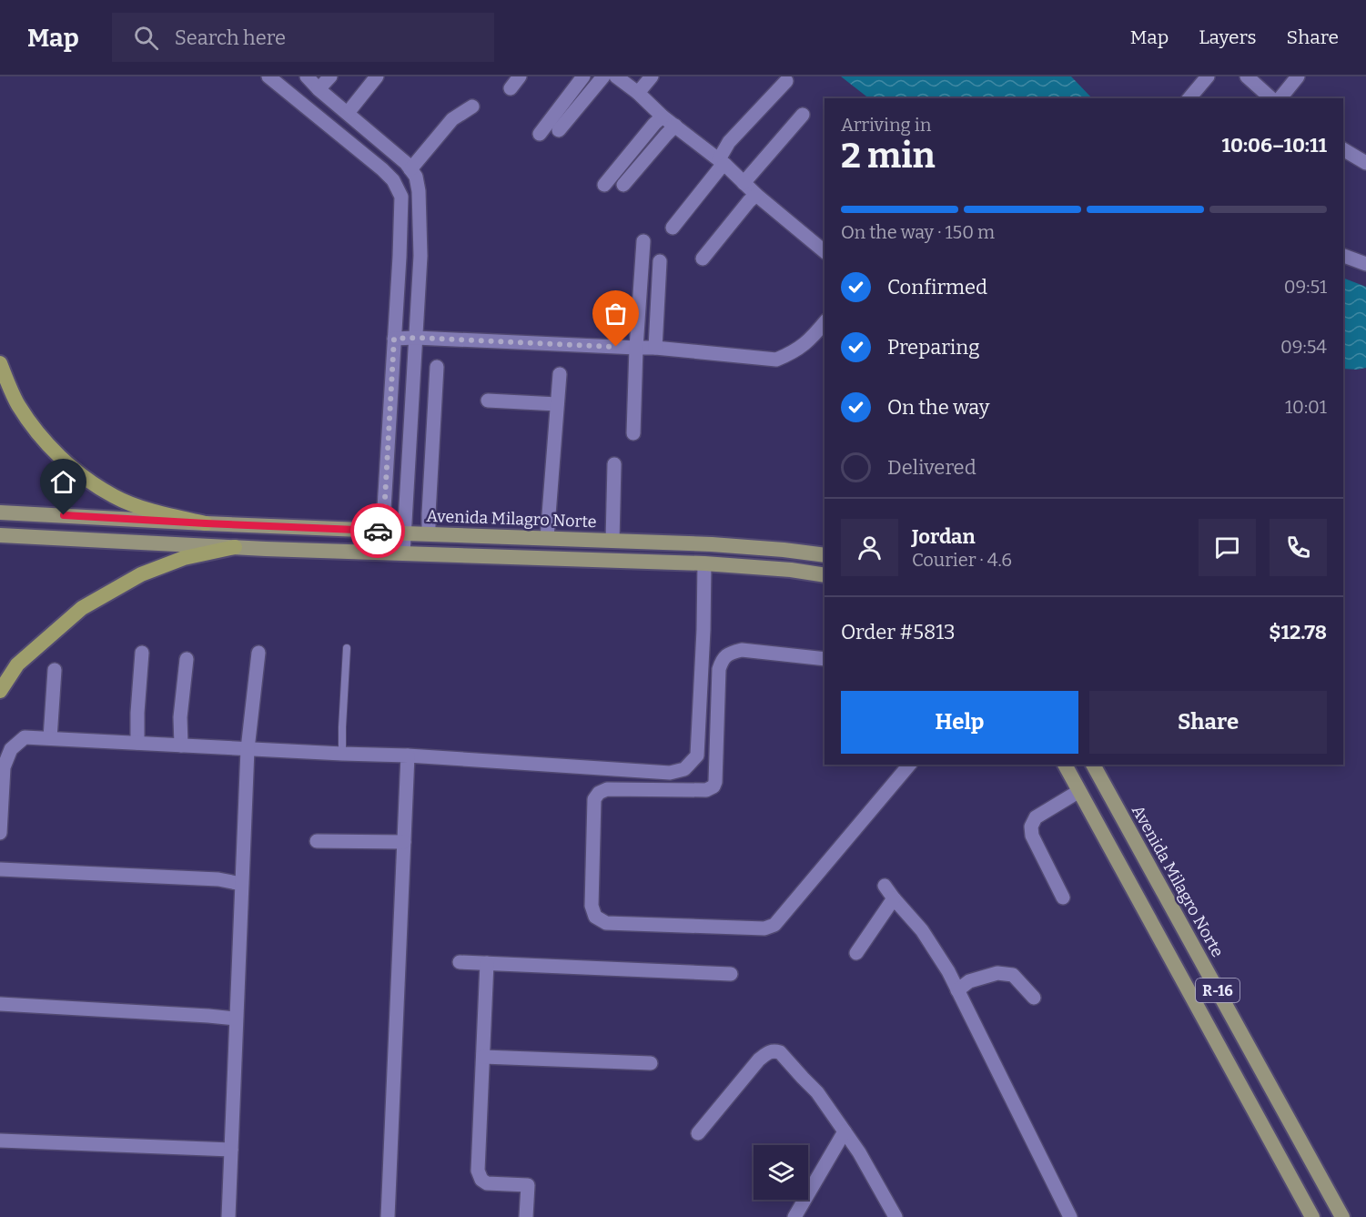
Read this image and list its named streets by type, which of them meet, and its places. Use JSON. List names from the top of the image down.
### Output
{
  "streets": {
    "main road": ["Avenida Milagro Norte", "R-16"]
  },
  "page": {
    "header": "Map",
    "search": "Search here",
    "nav": ["Map", "Layers", "Share"],
    "heading": ["2 min", "Arriving in", "10:06–10:11"],
    "panel": [
      "Jordan",
      "Courier · 4.6",
      "Order #5813",
      "$12.78"
    ],
    "bar": "On the way · 150 m",
    "list": [
      ["Confirmed", "09:51"],
      ["Preparing", "09:54"],
      ["On the way", "10:01"],
      "Delivered"
    ],
    "buttons": ["Help", "Share"]
  }
}
